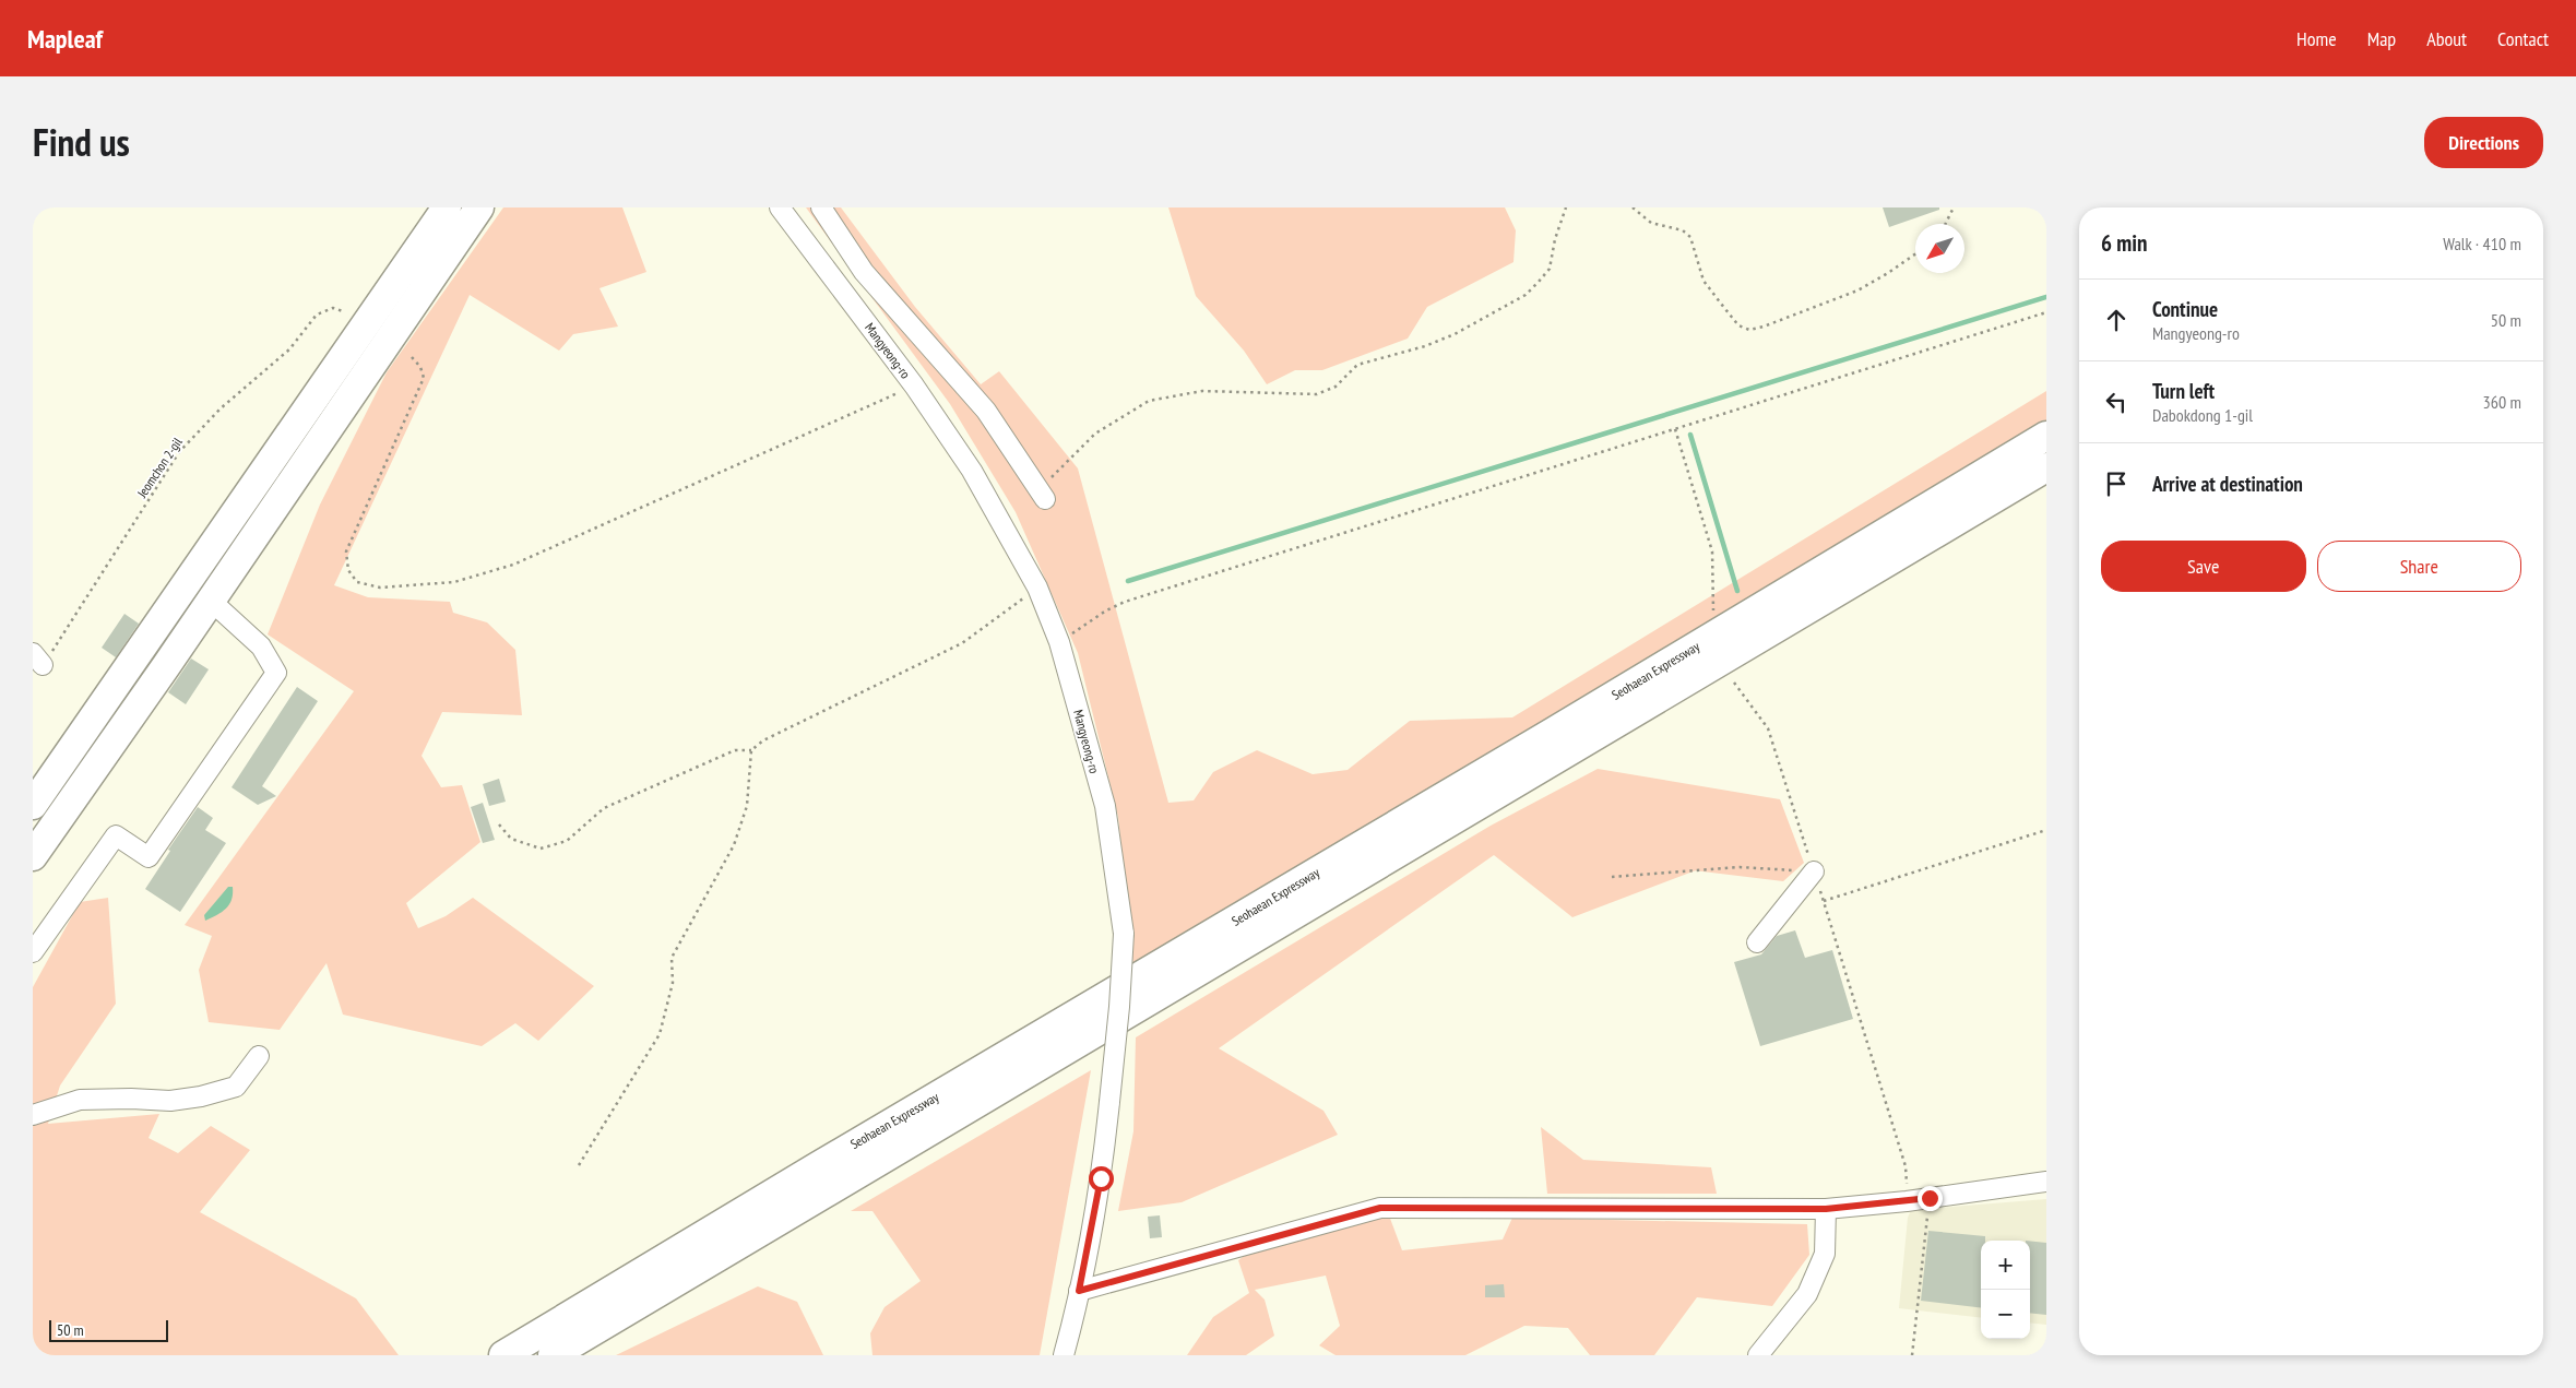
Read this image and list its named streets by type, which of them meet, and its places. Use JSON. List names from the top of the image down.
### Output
{
  "streets": {
    "highway": ["Seohaean Expressway"],
    "street": ["Mangyeong-ro"],
    "path": ["Jeomchon 2-gil"]
  },
  "scale_bar": "50 m",
  "north": "bottom left",
  "page": {
    "header": "Mapleaf",
    "nav": [
      "Home",
      "Map",
      "About",
      "Contact"
    ],
    "title": "Find us",
    "buttons": [
      "Directions",
      ["Save", "Share"]
    ],
    "heading": ["6 min", "Walk · 410 m"],
    "list": [
      ["Continue", "Mangyeong-ro", "50 m"],
      ["Turn left", "Dabokdong 1-gil", "360 m"],
      "Arrive at destination"
    ],
    "map_buttons": ["+", "−"],
    "scale": "50 m"
  }
}
